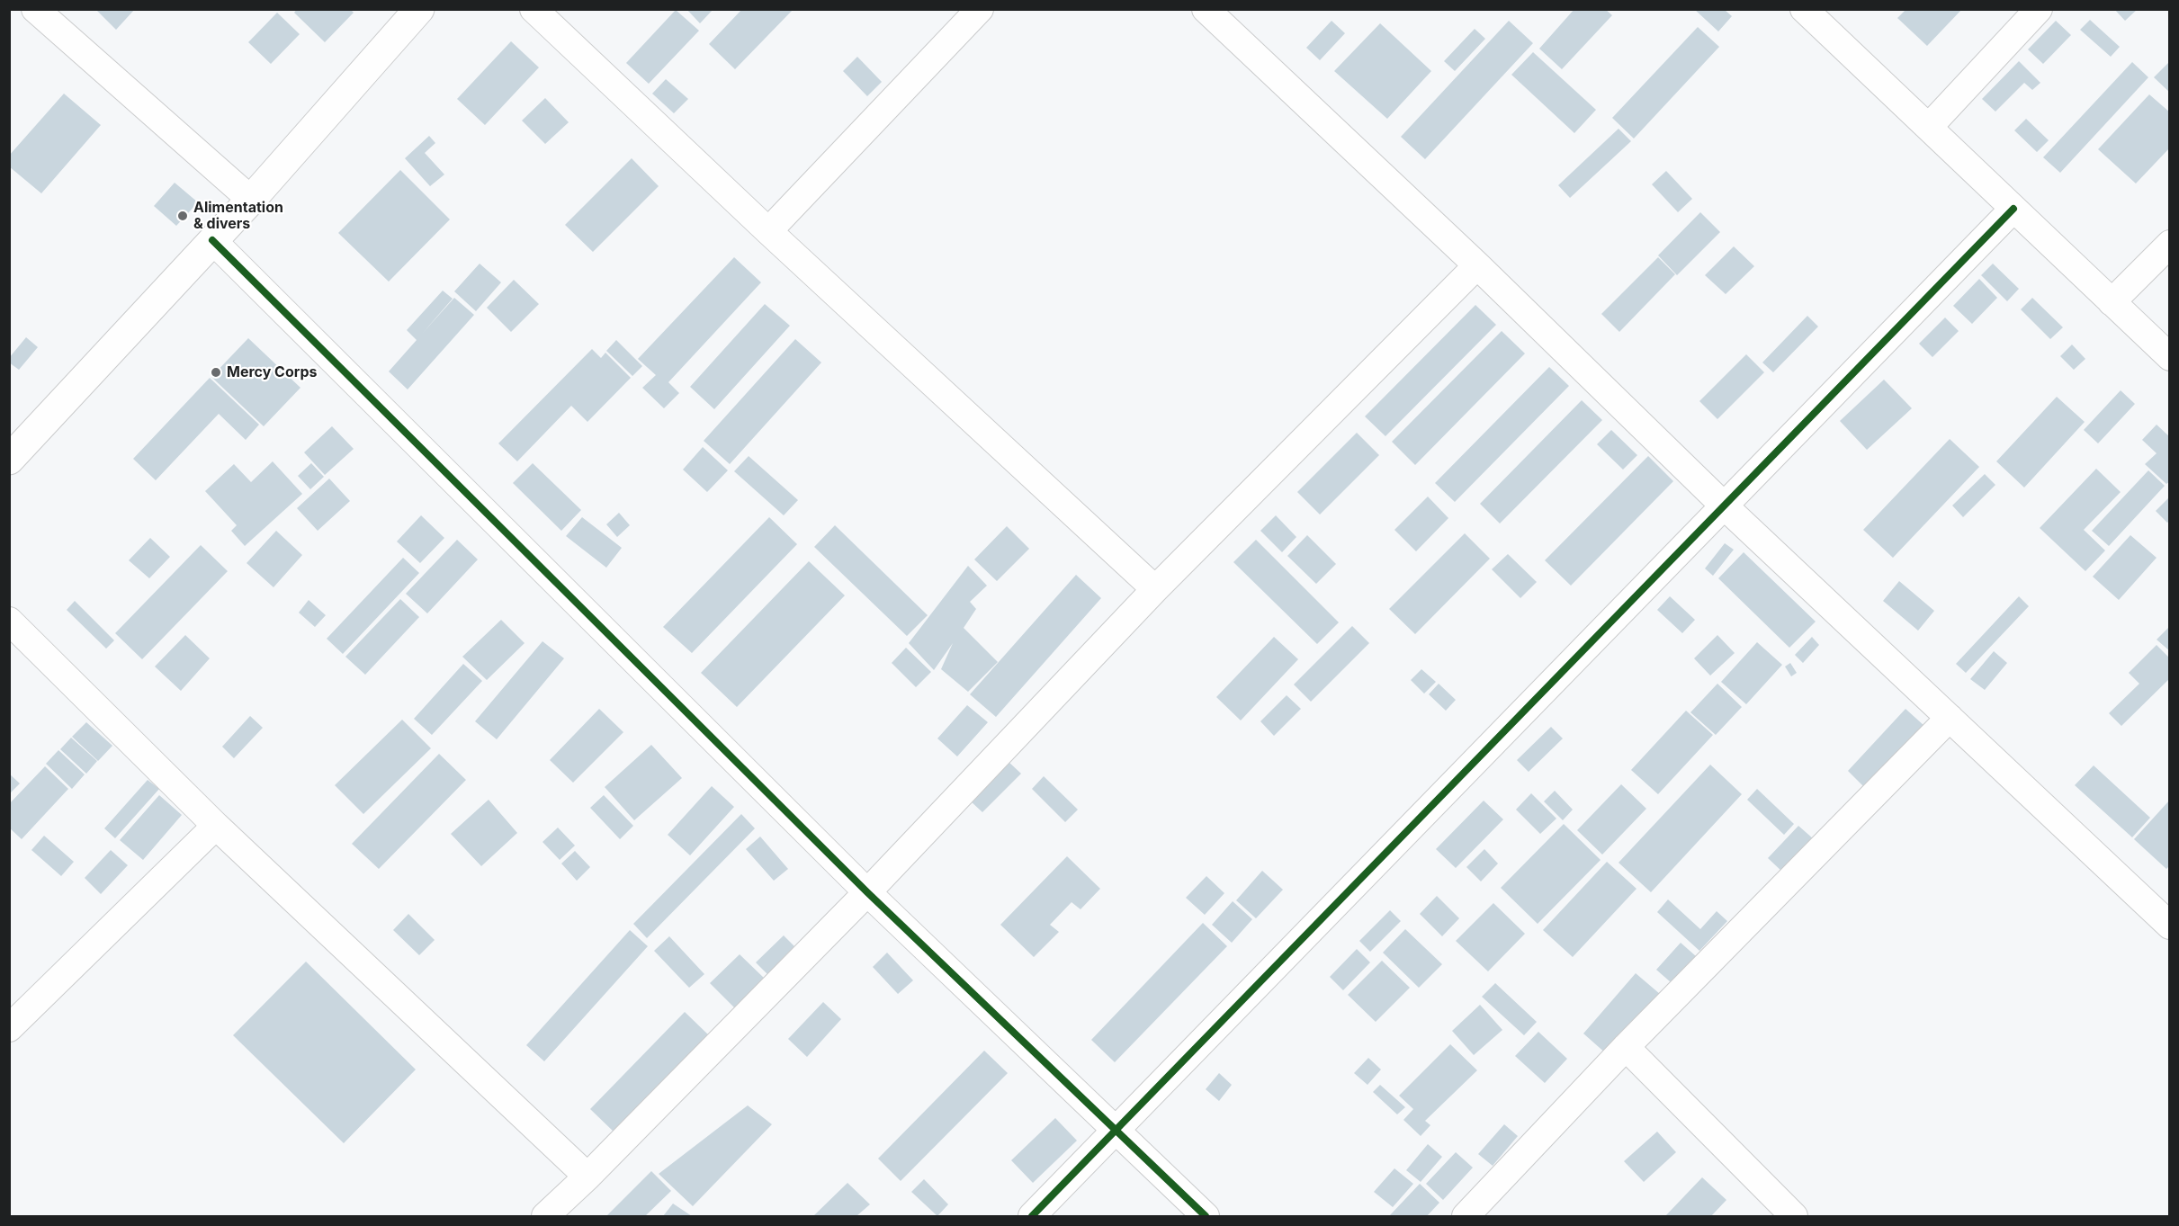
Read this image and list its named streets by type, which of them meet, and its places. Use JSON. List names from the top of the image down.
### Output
{
  "places": ["Alimentation & divers", "Mercy Corps"]
}
